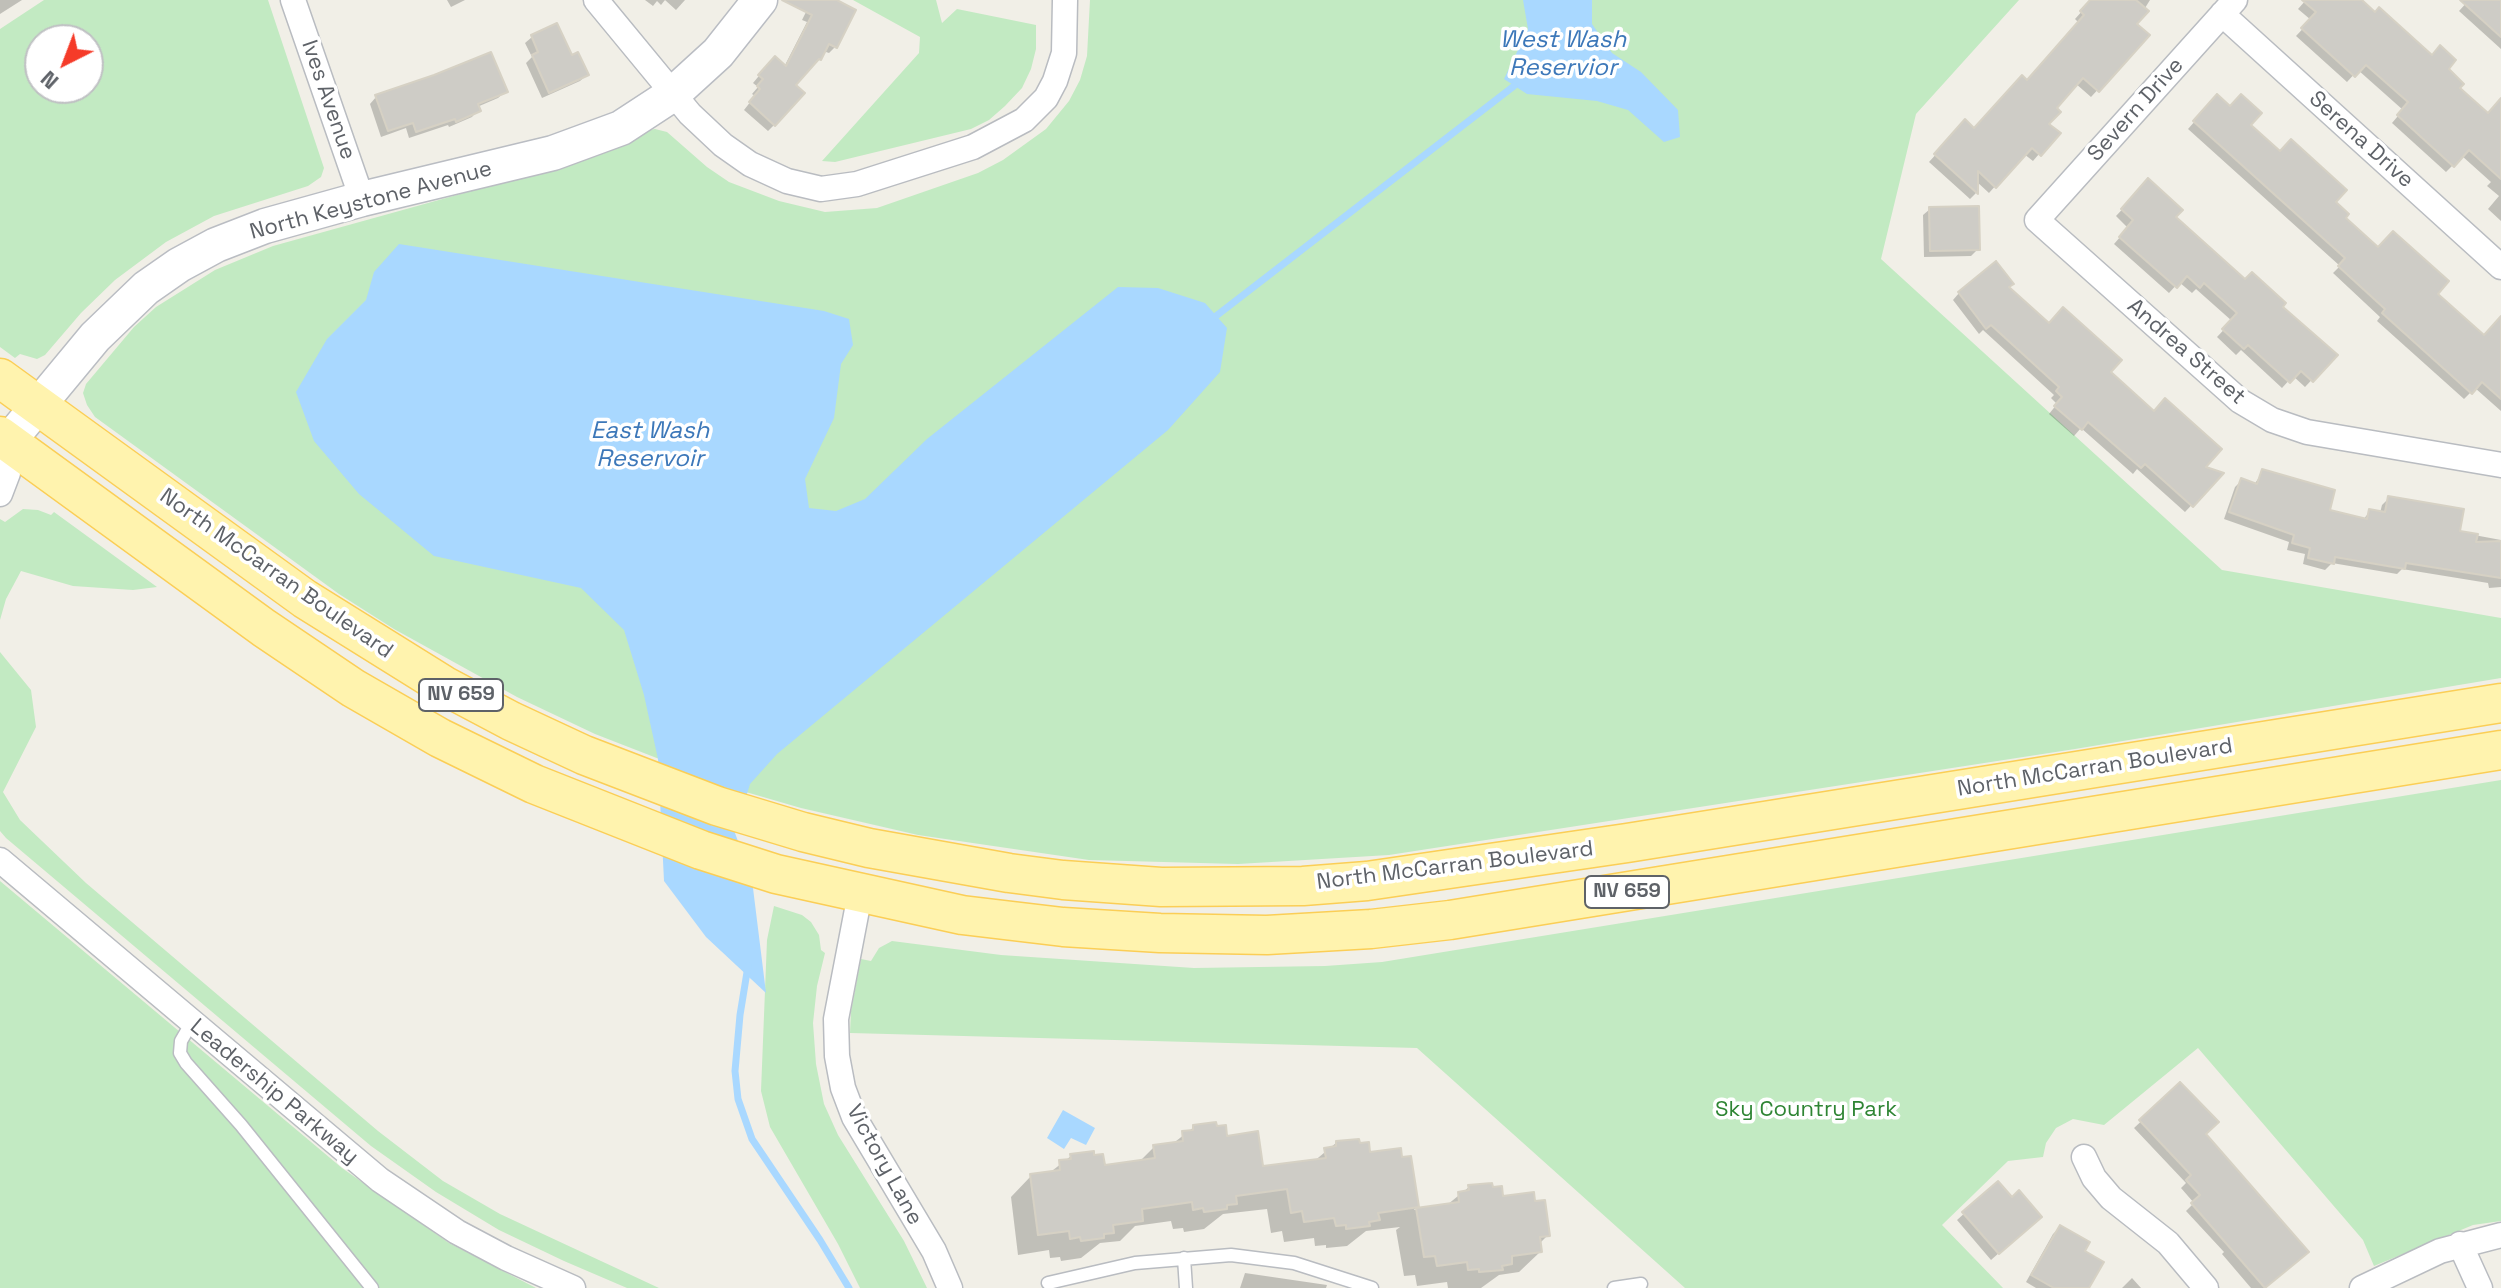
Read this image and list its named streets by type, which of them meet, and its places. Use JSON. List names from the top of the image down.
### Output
{
  "streets": {
    "main road": ["North McCarran Boulevard", "NV 659"],
    "street": [
      "Ives Avenue",
      "Severn Drive",
      "Serena Drive",
      "North Keystone Avenue",
      "Andrea Street",
      "Leadership Parkway",
      "Victory Lane"
    ]
  },
  "crossings": [
    ["Ives Avenue", "North Keystone Avenue"],
    ["Severn Drive", "Serena Drive"],
    ["Severn Drive", "Andrea Street"],
    ["North Keystone Avenue", "North McCarran Boulevard"],
    ["North Keystone Avenue", "NV 659"],
    ["NV 659", "Victory Lane"]
  ],
  "water": ["West Wash Reservior", "East Wash Reservoir"],
  "parks": ["Sky Country Park"],
  "north": "bottom left"
}
